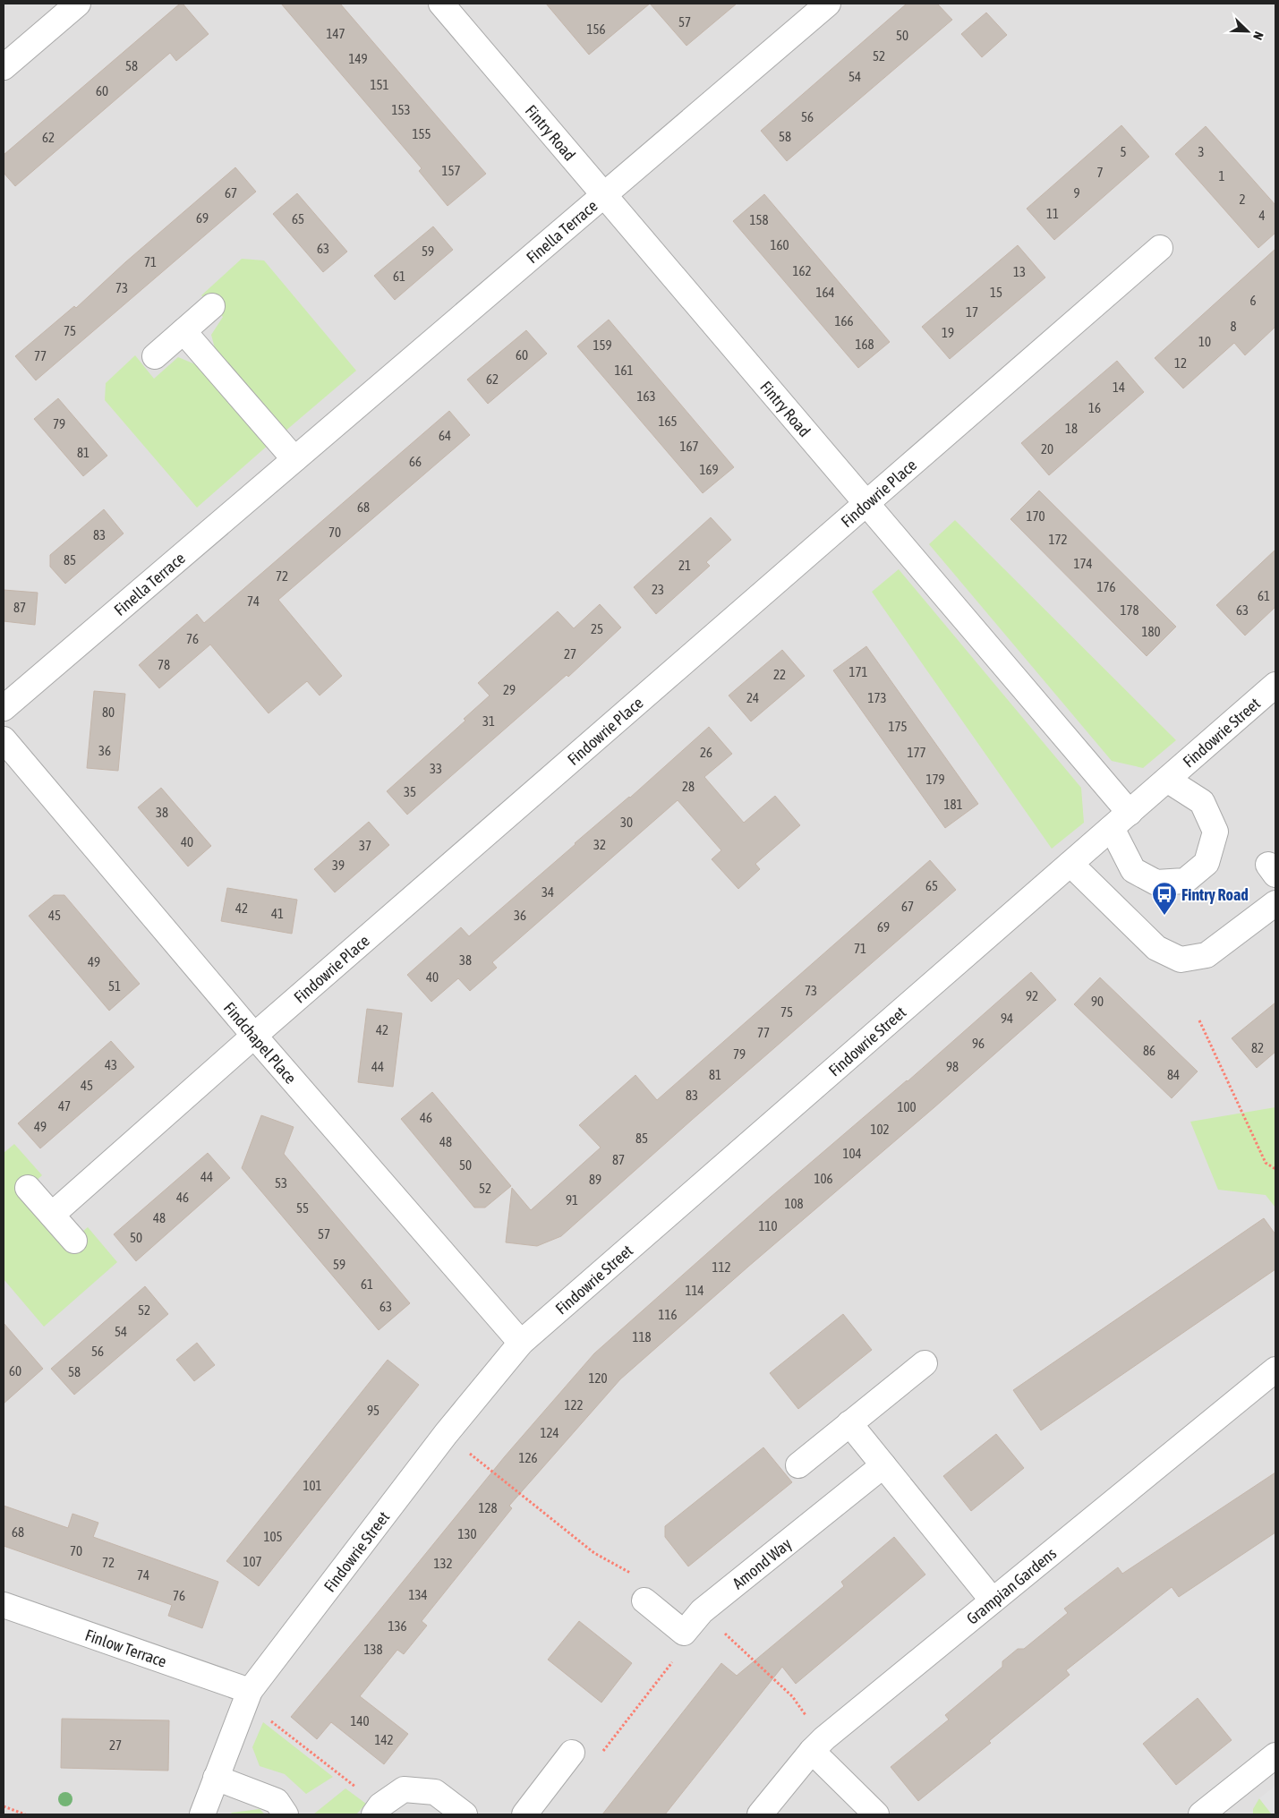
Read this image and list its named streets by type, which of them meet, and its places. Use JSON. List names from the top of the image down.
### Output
{
  "streets": {
    "street": [
      "Fintry Road",
      "Finella Terrace",
      "Findowrie Place",
      "Findowrie Street",
      "Findchapel Place",
      "Amond Way",
      "Grampian Gardens",
      "Finlow Terrace"
    ]
  },
  "crossings": [
    ["Fintry Road", "Finella Terrace"],
    ["Fintry Road", "Findowrie Place"],
    ["Fintry Road", "Findowrie Street"],
    ["Findowrie Place", "Findchapel Place"],
    ["Findowrie Street", "Findchapel Place"],
    ["Findowrie Street", "Finlow Terrace"]
  ],
  "places": {
    "bus stop": ["Fintry Road"]
  },
  "house_numbers": [
    "57",
    "156",
    "147",
    "50",
    "52",
    "149",
    "58",
    "54",
    "151",
    "60",
    "153",
    "56",
    "155",
    "58",
    "62",
    "5",
    "3",
    "157",
    "7",
    "1",
    "67",
    "9",
    "2",
    "11",
    "4",
    "69",
    "65",
    "158",
    "160",
    "63",
    "59",
    "71",
    "162",
    "13",
    "61",
    "73",
    "164",
    "15",
    "6",
    "17",
    "166",
    "8",
    "75",
    "19",
    "10",
    "168",
    "159",
    "60",
    "77",
    "12",
    "161",
    "62",
    "14",
    "163",
    "16",
    "165",
    "79",
    "18",
    "64",
    "167",
    "20",
    "81",
    "66",
    "169",
    "68",
    "170",
    "70",
    "83",
    "172",
    "85",
    "174",
    "21",
    "72",
    "176",
    "23",
    "61",
    "74",
    "87",
    "178",
    "63",
    "25",
    "180",
    "76",
    "27",
    "78",
    "171",
    "22",
    "29",
    "24",
    "173",
    "80",
    "31",
    "175",
    "36",
    "26",
    "177",
    "33",
    "179",
    "28",
    "35",
    "181",
    "38",
    "30",
    "40",
    "32",
    "37",
    "39",
    "65",
    "34",
    "67",
    "42",
    "41",
    "45",
    "36",
    "69",
    "71",
    "38",
    "49",
    "40",
    "51",
    "73",
    "92",
    "90",
    "75",
    "94",
    "42",
    "77",
    "96",
    "82",
    "86",
    "79",
    "43",
    "44",
    "98",
    "81",
    "84",
    "45",
    "83",
    "47",
    "100",
    "46",
    "49",
    "102",
    "85",
    "48",
    "104",
    "87",
    "50",
    "44",
    "106",
    "89",
    "53",
    "52",
    "46",
    "91",
    "108",
    "55",
    "48",
    "110",
    "57",
    "50",
    "59",
    "112",
    "61",
    "114",
    "63",
    "52",
    "116",
    "54",
    "118",
    "56",
    "60",
    "58",
    "120",
    "122",
    "95",
    "124",
    "126",
    "101",
    "128",
    "68",
    "130",
    "105",
    "70",
    "107",
    "72",
    "132",
    "74",
    "134",
    "76",
    "136",
    "138",
    "140",
    "142",
    "27"
  ],
  "north": "bottom right"
}
